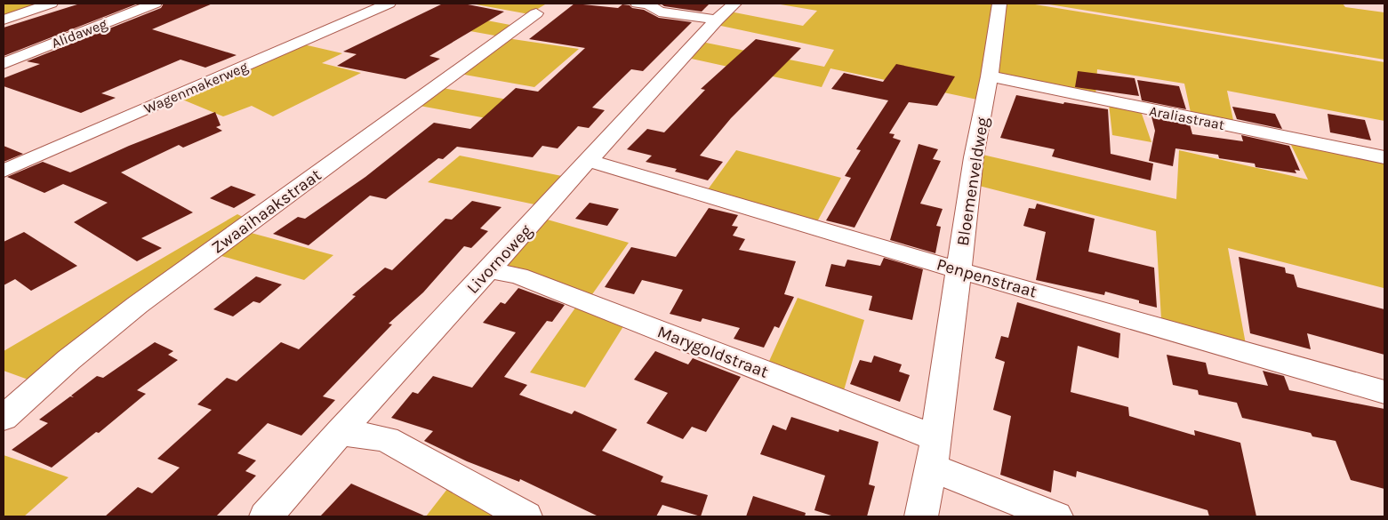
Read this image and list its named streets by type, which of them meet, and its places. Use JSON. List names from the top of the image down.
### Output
{
  "streets": {
    "street": [
      "Alidaweg",
      "Wagenmakerweg",
      "Araliastraat",
      "Bloemenveldweg",
      "Zwaaihaakstraat",
      "Livornoweg",
      "Penpenstraat",
      "Marygoldstraat"
    ]
  },
  "crossings": [
    ["Araliastraat", "Bloemenveldweg"],
    ["Bloemenveldweg", "Penpenstraat"],
    ["Bloemenveldweg", "Marygoldstraat"],
    ["Livornoweg", "Penpenstraat"],
    ["Livornoweg", "Marygoldstraat"]
  ]
}
